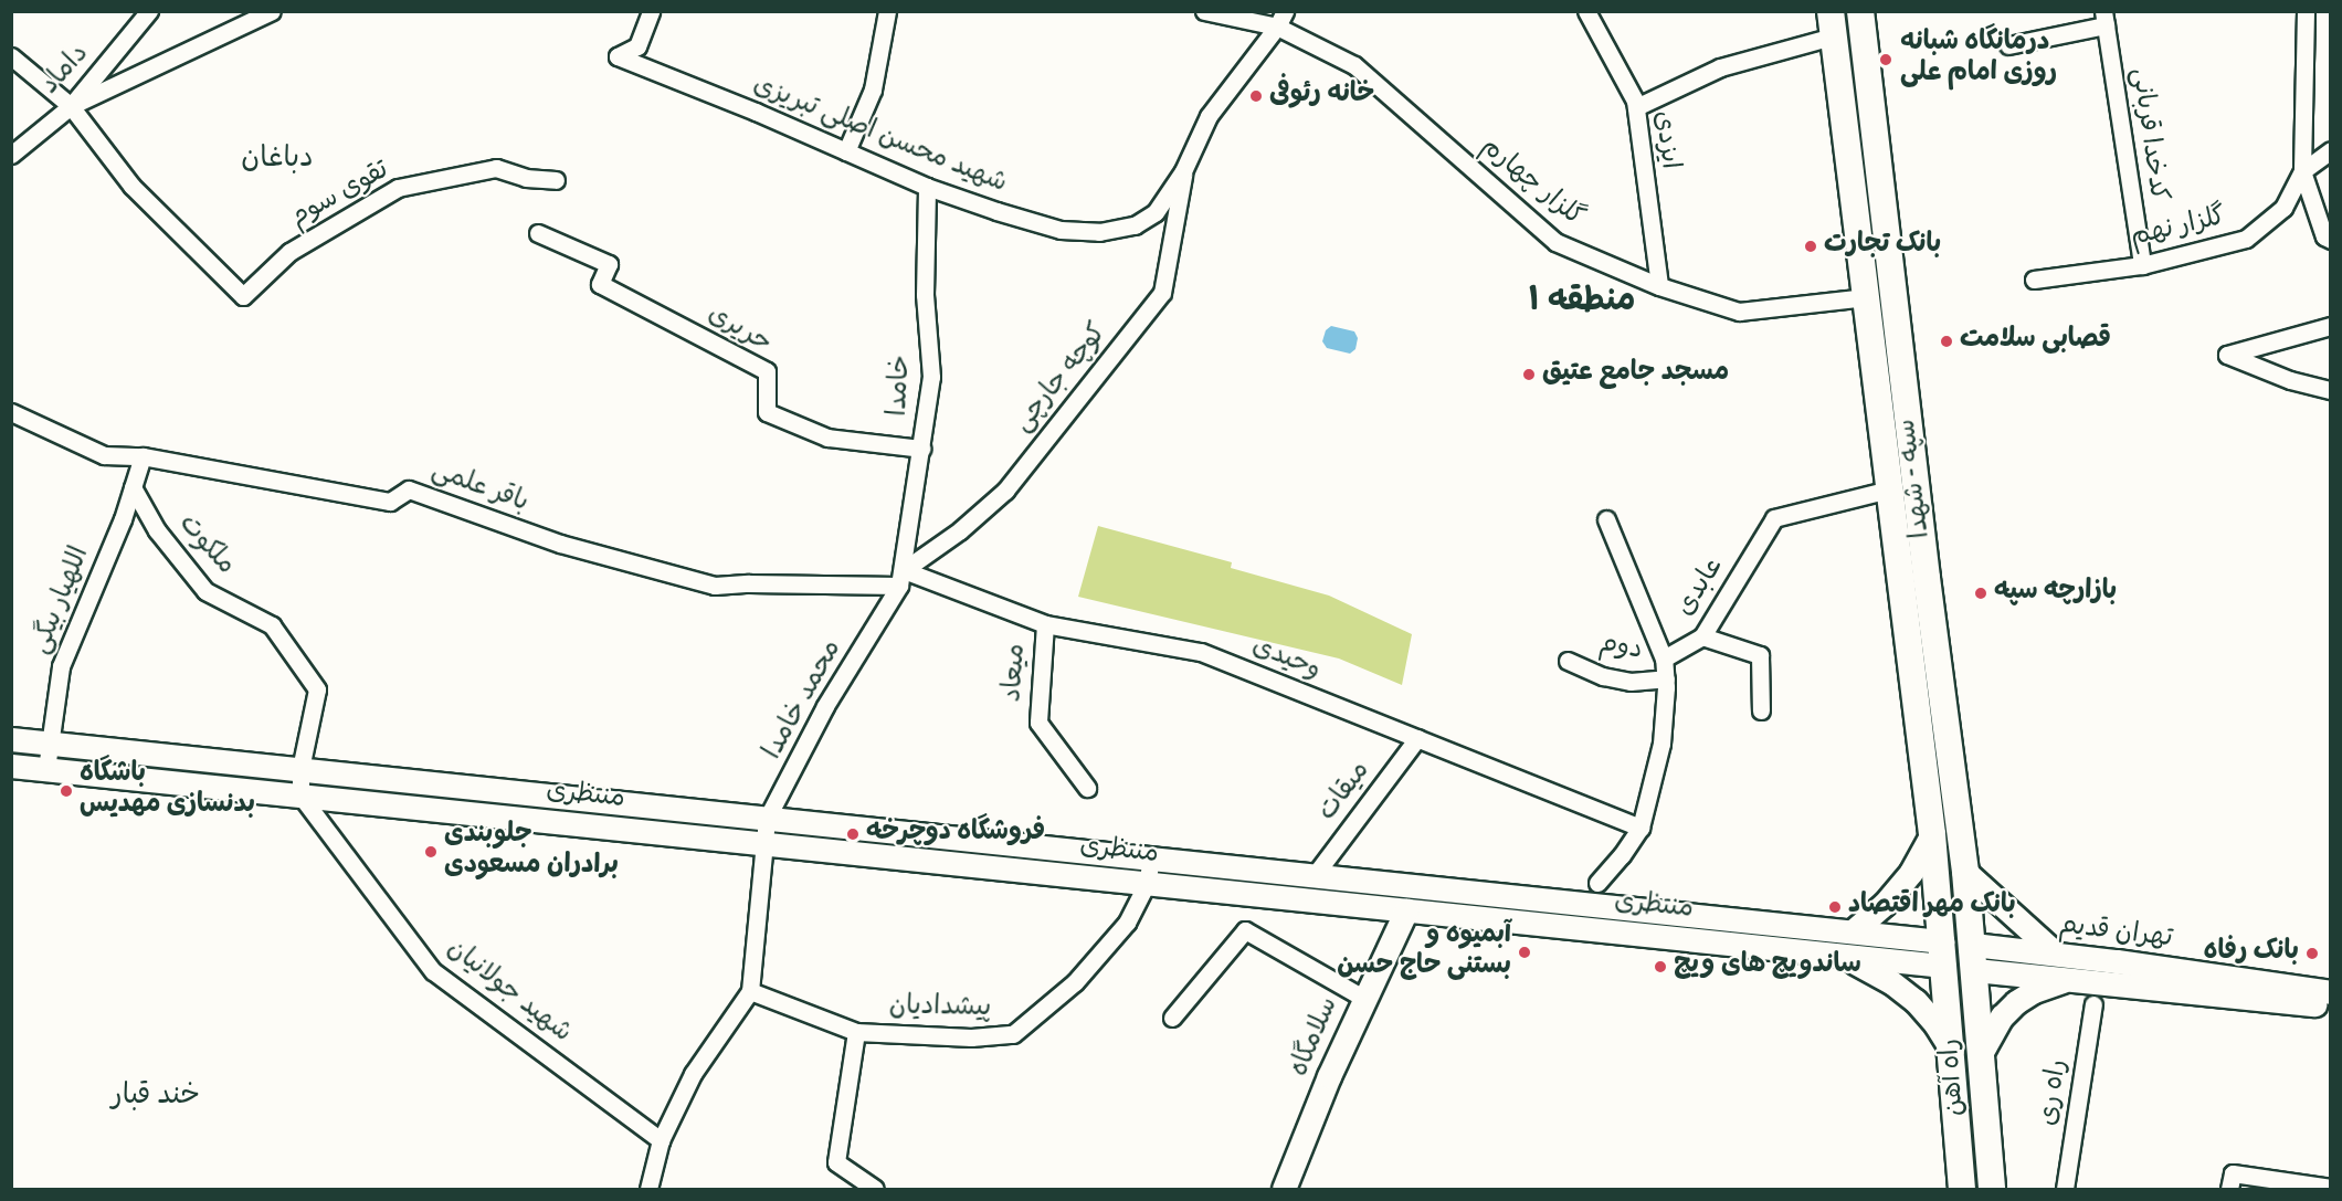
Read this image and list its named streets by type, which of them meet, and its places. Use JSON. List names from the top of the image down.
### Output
{
  "streets": {
    "main road": [
      "سپه - شهدا",
      "منتظری",
      "تهران قدیم",
      "سلامگاه",
      "راه آهن"
    ],
    "street": [
      "داماد",
      "کدخدا قربانی",
      "شهید محسن اصلی تبریزی",
      "ایزدی",
      "گلزار چهارم",
      "تقوی سوم",
      "گلزار نهم",
      "حریری",
      "کوچه جارچی",
      "خامدا",
      "باقر علمی",
      "ملکوت",
      "عابدی",
      "اللهیار بیگی",
      "دوم",
      "وحیدی",
      "میعاد",
      "محمد خامدا",
      "میقات",
      "شهید جولانیان",
      "پیشدادیان",
      "راه ری"
    ]
  },
  "crossings": [
    ["داماد", "تقوی سوم"],
    ["کدخدا قربانی", "گلزار نهم"],
    ["شهید محسن اصلی تبریزی", "کوچه جارچی"],
    ["شهید محسن اصلی تبریزی", "خامدا"],
    ["ایزدی", "گلزار چهارم"],
    ["گلزار چهارم", "سپه - شهدا"],
    ["حریری", "خامدا"],
    ["کوچه جارچی", "خامدا"],
    ["کوچه جارچی", "باقر علمی"],
    ["کوچه جارچی", "وحیدی"],
    ["کوچه جارچی", "محمد خامدا"],
    ["خامدا", "باقر علمی"],
    ["خامدا", "وحیدی"],
    ["خامدا", "محمد خامدا"],
    ["سپه - شهدا", "عابدی"],
    ["سپه - شهدا", "منتظری"],
    ["سپه - شهدا", "تهران قدیم"],
    ["سپه - شهدا", "راه آهن"],
    ["باقر علمی", "اللهیار بیگی"],
    ["باقر علمی", "وحیدی"],
    ["باقر علمی", "محمد خامدا"],
    ["ملکوت", "اللهیار بیگی"],
    ["ملکوت", "منتظری"],
    ["ملکوت", "شهید جولانیان"],
    ["اللهیار بیگی", "منتظری"],
    ["وحیدی", "میعاد"],
    ["وحیدی", "محمد خامدا"],
    ["وحیدی", "میقات"],
    ["محمد خامدا", "منتظری"],
    ["محمد خامدا", "پیشدادیان"],
    ["میقات", "منتظری"],
    ["منتظری", "شهید جولانیان"],
    ["منتظری", "پیشدادیان"],
    ["منتظری", "سلامگاه"],
    ["منتظری", "راه آهن"],
    ["تهران قدیم", "راه آهن"]
  ],
  "districts": ["دباغان", "منطقه ۱", "خند قبار"],
  "places": [
    "درمانگاه شبانه روزی امام علی",
    "خانه رئوفی",
    "بانک تجارت",
    "قصابی سلامت",
    "مسجد جامع عتیق",
    "بازارچه سپه",
    "باشگاه بدنسازی مهدیس",
    "فروشگاه دوچرخه",
    "جلوبندی برادران مسعودی",
    "بانک مهر اقتصاد",
    "آبمیوه و بستنی حاج حسن",
    "بانک رفاه",
    "ساندویچ های ویچ"
  ]
}
